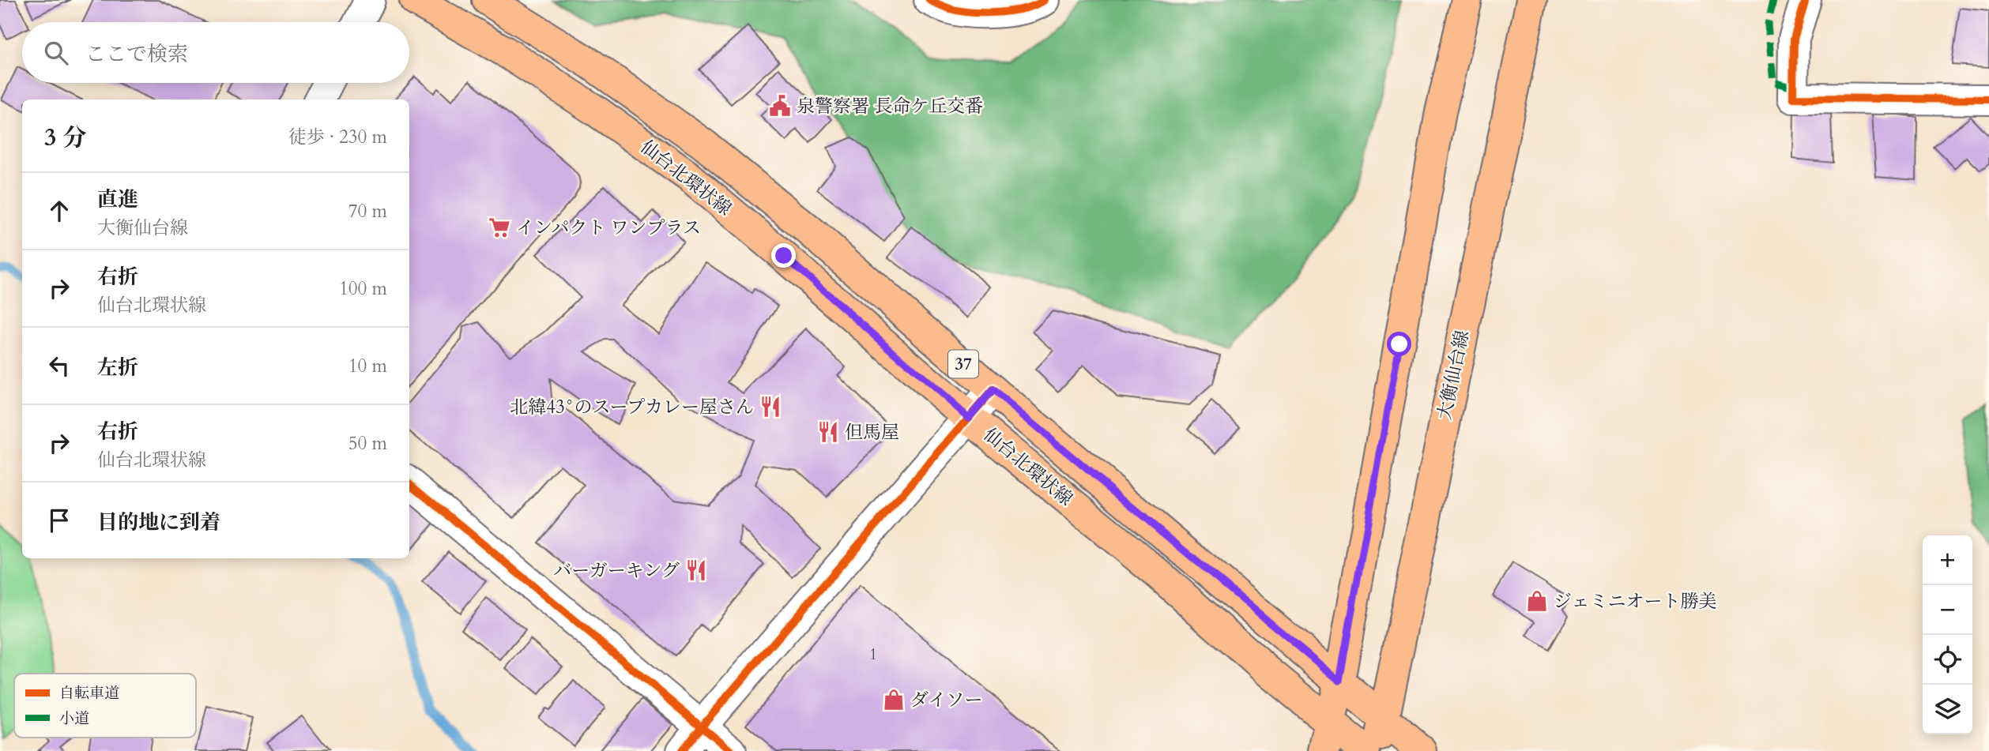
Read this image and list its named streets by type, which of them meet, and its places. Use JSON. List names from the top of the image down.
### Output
{
  "streets": {
    "main road": ["仙台北環状線", "37", "大衡仙台線"]
  },
  "crossings": [
    ["仙台北環状線", "大衡仙台線"]
  ],
  "places": {
    "public building": ["泉警察署 長命ケ丘交番"],
    "supermarket": ["インパクト ワンプラス"],
    "restaurant": ["北緯43°のスープカレー屋さん", "但馬屋", "バーガーキング"],
    "shop": ["ジェミニオート勝美", "ダイソー"]
  },
  "house_numbers": ["1"],
  "legend": ["自転車道", "小道"],
  "page": {
    "search": "ここで検索",
    "heading": ["3 分", "徒歩 · 230 m"],
    "list": [
      ["直進", "大衡仙台線", "70 m"],
      ["右折", "仙台北環状線", "100 m"],
      ["左折", "10 m"],
      ["右折", "仙台北環状線", "50 m"],
      "目的地に到着"
    ],
    "map_buttons": ["+", "−"]
  }
}
